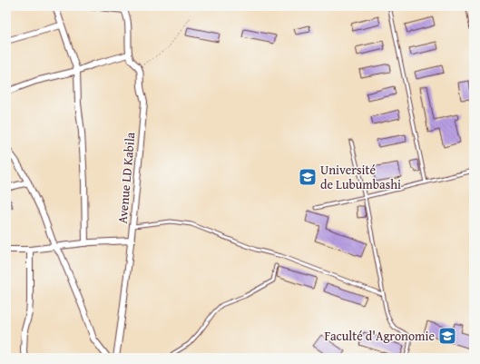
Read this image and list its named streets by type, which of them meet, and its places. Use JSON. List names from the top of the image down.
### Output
{
  "streets": {
    "street": ["Avenue LD Kabila"]
  },
  "places": {
    "school or university": ["Université de Lubumbashi", "Faculté d'Agronomie"]
  }
}
